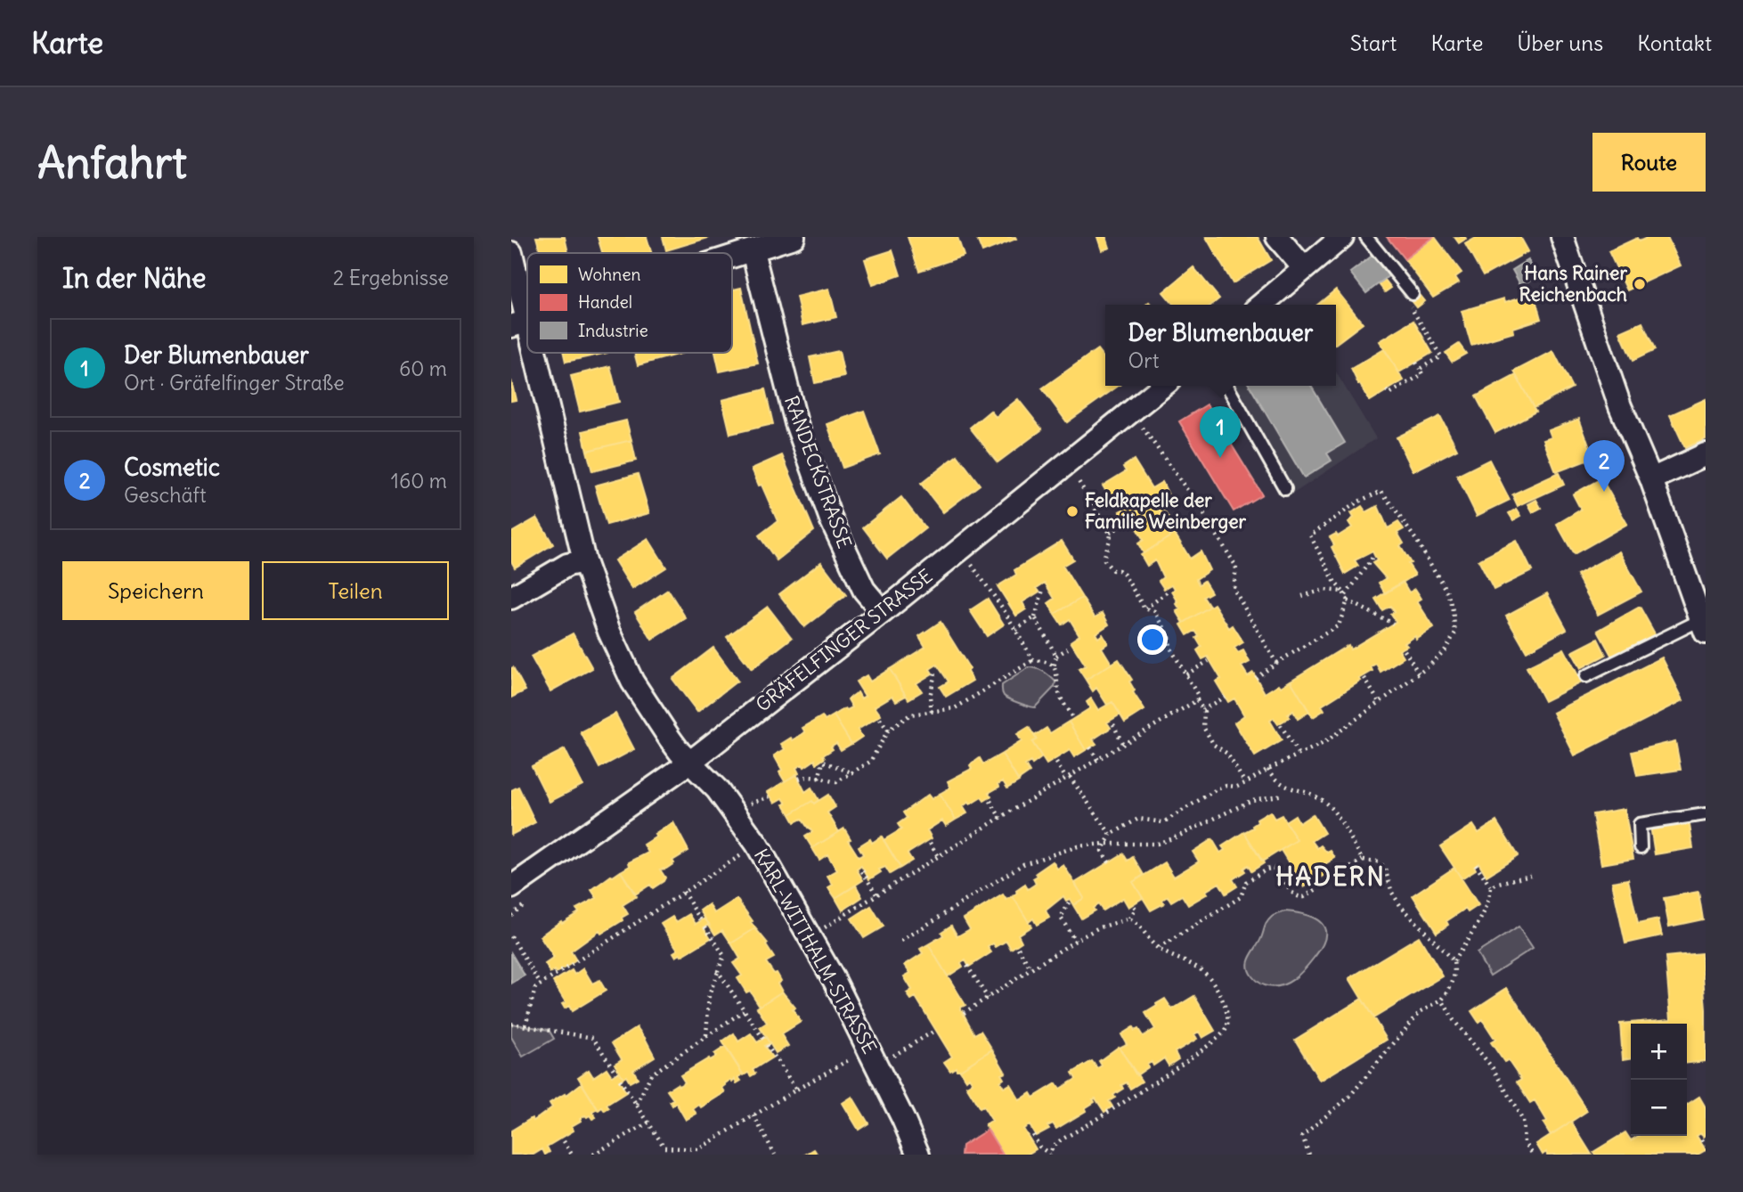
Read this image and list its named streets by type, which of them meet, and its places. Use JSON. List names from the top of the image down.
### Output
{
  "streets": {
    "street": ["RANDECKSTRASSE", "GRÄFELFINGER STRASSE", "KARL-WITTHALM-STRASSE"]
  },
  "crossings": [
    ["RANDECKSTRASSE", "GRÄFELFINGER STRASSE"],
    ["GRÄFELFINGER STRASSE", "KARL-WITTHALM-STRASSE"]
  ],
  "districts": ["HADERN"],
  "places": ["Hans Rainer Reichenbach", "Feldkapelle der Familie Weinberger"],
  "legend": ["Wohnen", "Handel", "Industrie"],
  "page": {
    "header": "Karte",
    "nav": [
      "Start",
      "Karte",
      "Über uns",
      "Kontakt"
    ],
    "buttons": [
      "Route",
      ["Speichern", "Teilen"]
    ],
    "title": "Anfahrt",
    "heading": ["In der Nähe", "2 Ergebnisse"],
    "popup": ["Der Blumenbauer", "Ort"],
    "list": [
      {
        "mark": "1",
        "name": "Der Blumenbauer",
        "note": "Ort · Gräfelfinger Straße",
        "value": "60 m"
      },
      {
        "mark": "2",
        "name": "Cosmetic",
        "note": "Geschäft",
        "value": "160 m"
      }
    ],
    "pins": ["1", "2"],
    "map_buttons": ["+", "−"]
  }
}
